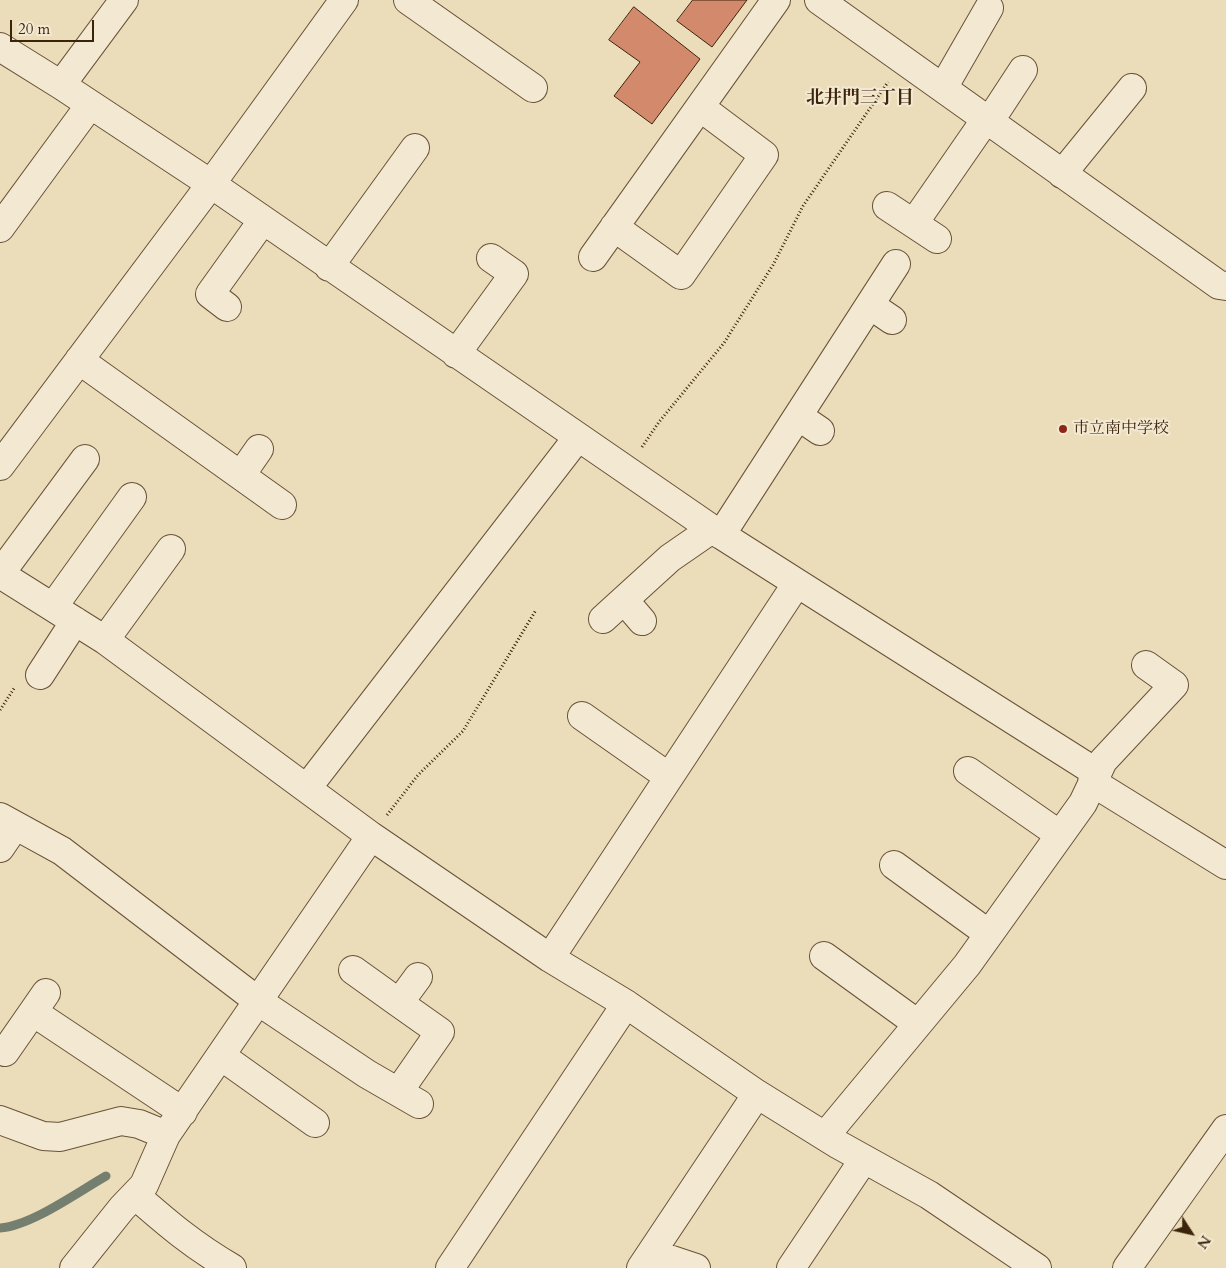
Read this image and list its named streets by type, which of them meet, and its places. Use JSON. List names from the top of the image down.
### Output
{
  "districts": ["北井門三丁目"],
  "places": ["市立南中学校"],
  "scale_bar": "20 m",
  "north": "bottom right"
}
